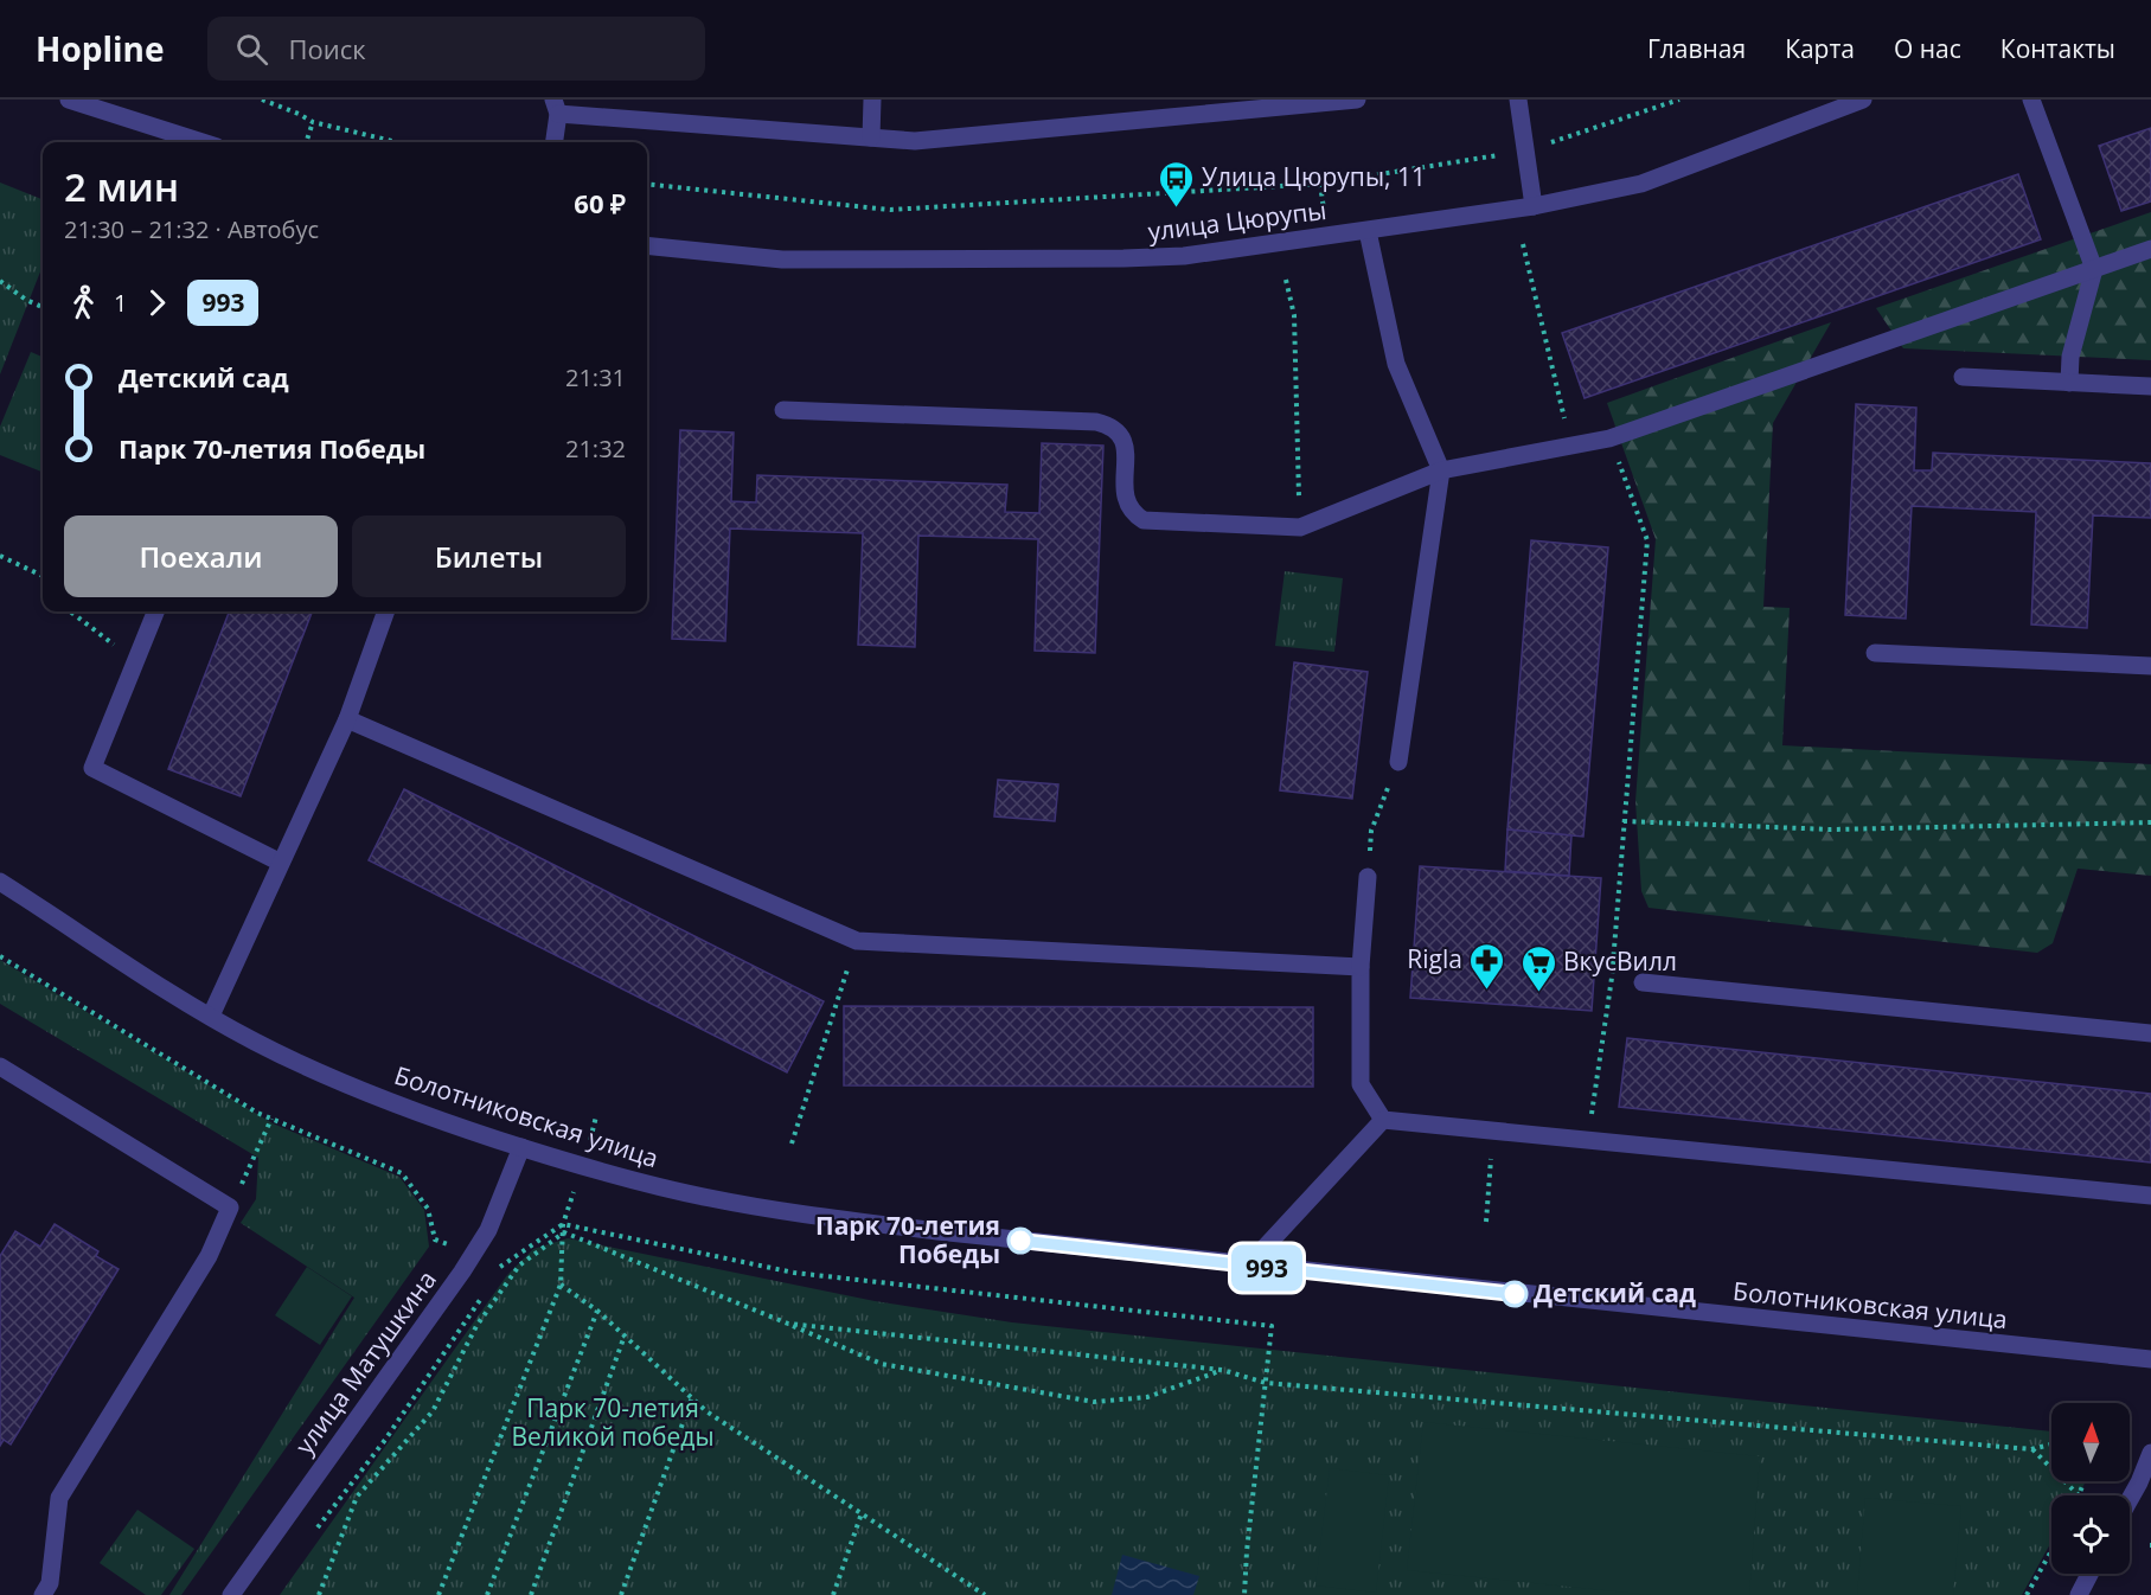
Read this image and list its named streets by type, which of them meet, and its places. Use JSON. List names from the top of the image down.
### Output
{
  "streets": {
    "street": ["улица Цюрупы", "Болотниковская улица", "улица Матушкина"]
  },
  "crossings": [
    ["Болотниковская улица", "улица Матушкина"]
  ],
  "parks": ["Парк 70-летия Великой победы"],
  "places": {
    "bus stop": ["Улица Цюрупы, 11"],
    "pharmacy": ["Rigla"],
    "supermarket": ["ВкусВилл"],
    "other": ["Парк 70-летия Победы", "Детский сад"]
  },
  "lines": ["bus line 993"],
  "north": "top",
  "page": {
    "header": "Hopline",
    "search": "Поиск",
    "nav": [
      "Главная",
      "Карта",
      "О нас",
      "Контакты"
    ],
    "on_map": "993",
    "heading": ["2 мин", "21:30 – 21:32 · Автобус", "60 ₽"],
    "legs": ["1", "993"],
    "list": [
      {
        "name": "Детский сад",
        "value": "21:31"
      },
      {
        "name": "Парк 70-летия Победы",
        "value": "21:32"
      }
    ],
    "buttons": ["Поехали", "Билеты"]
  }
}
